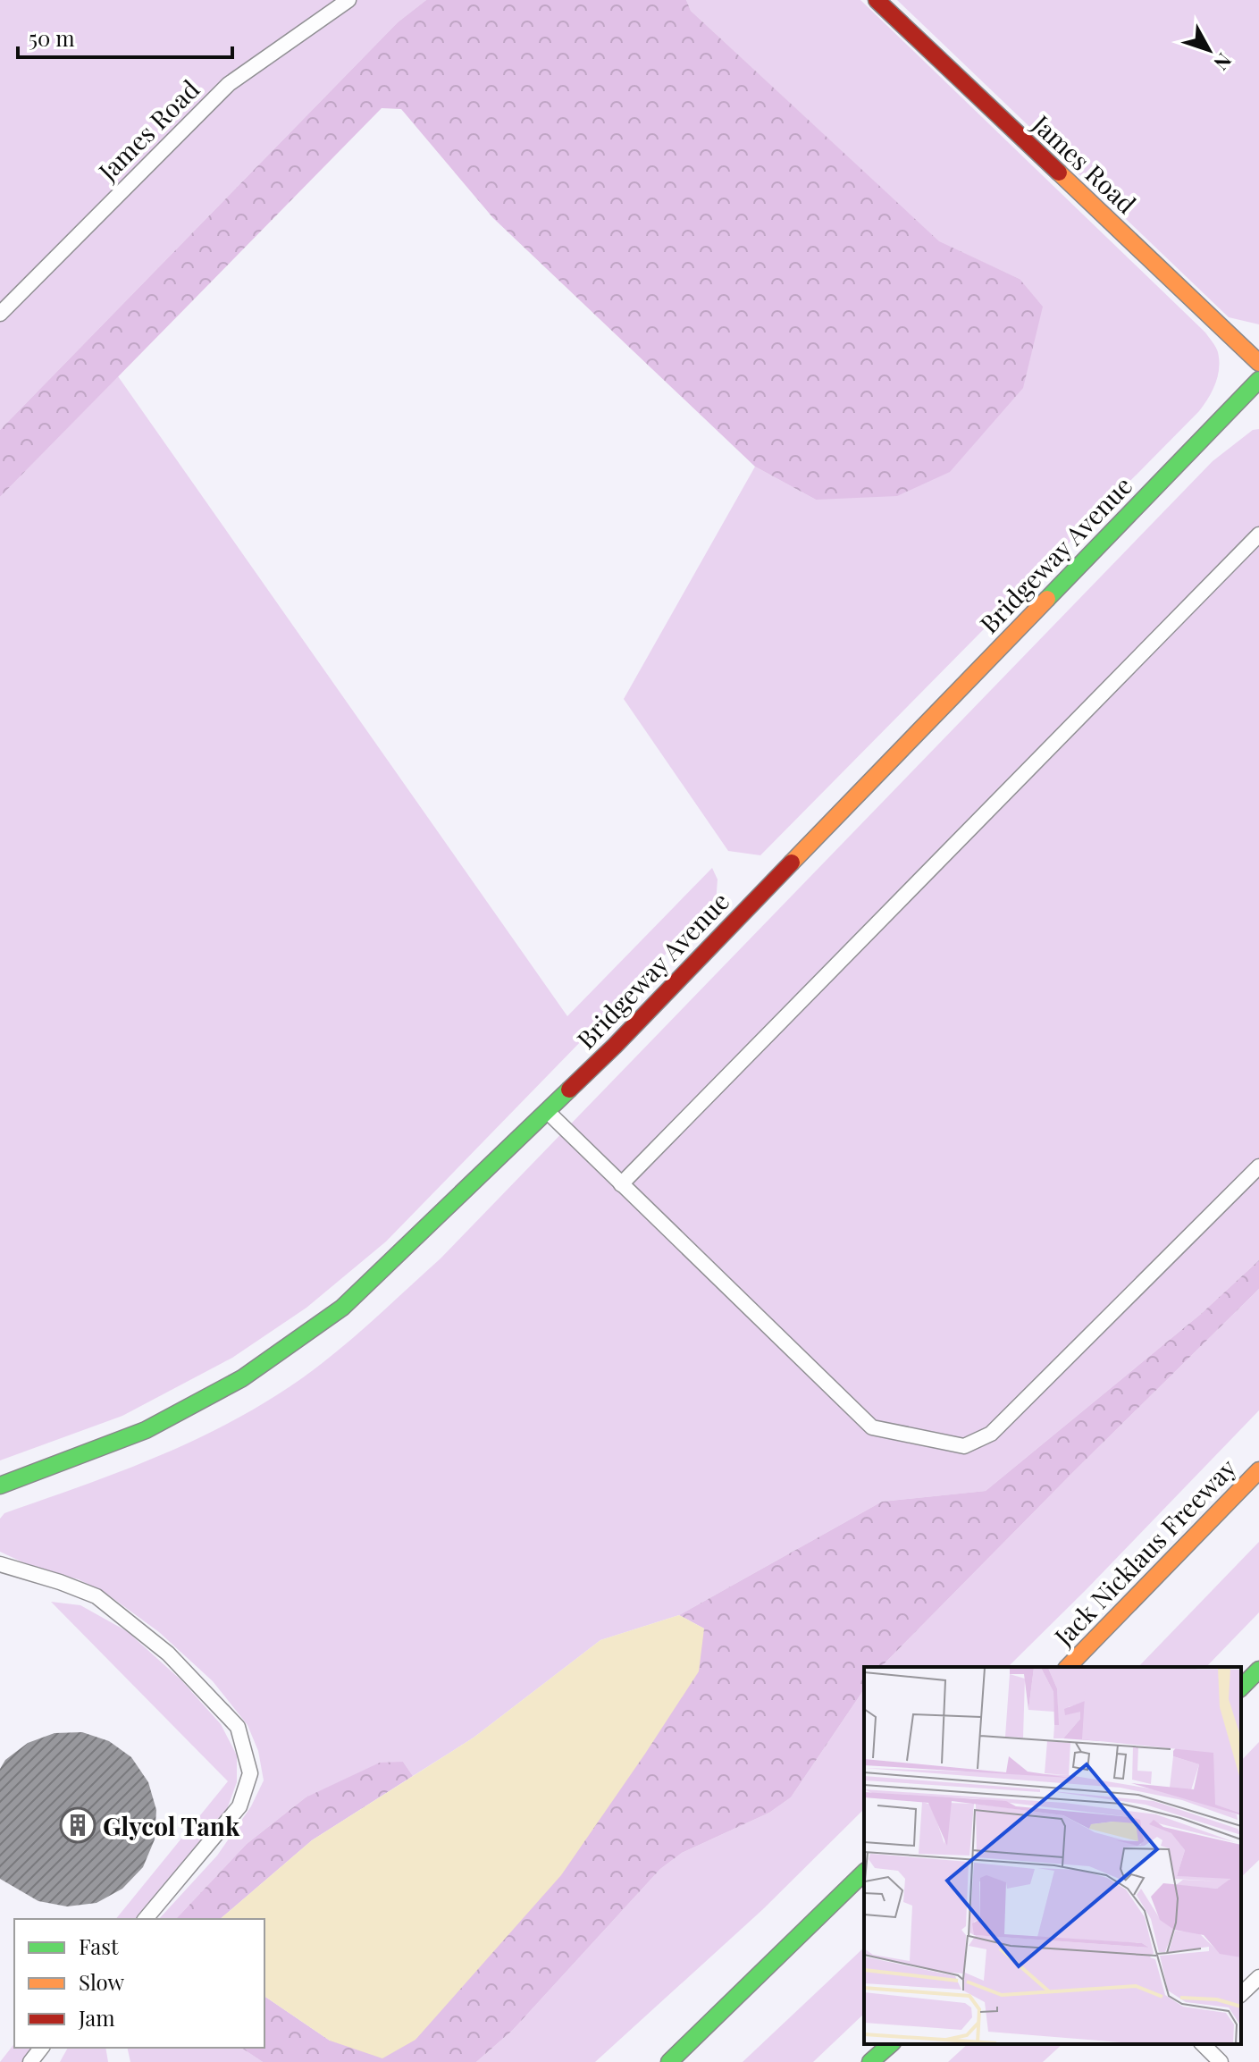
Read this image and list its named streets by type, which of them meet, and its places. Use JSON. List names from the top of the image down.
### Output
{
  "streets": {
    "main road": ["James Road", "Bridgeway Avenue", "Jack Nicklaus Freeway"]
  },
  "places": {
    "building": ["Glycol Tank"]
  },
  "legend": ["Fast", "Slow", "Jam"],
  "scale_bar": "50 m",
  "north": "bottom right"
}
